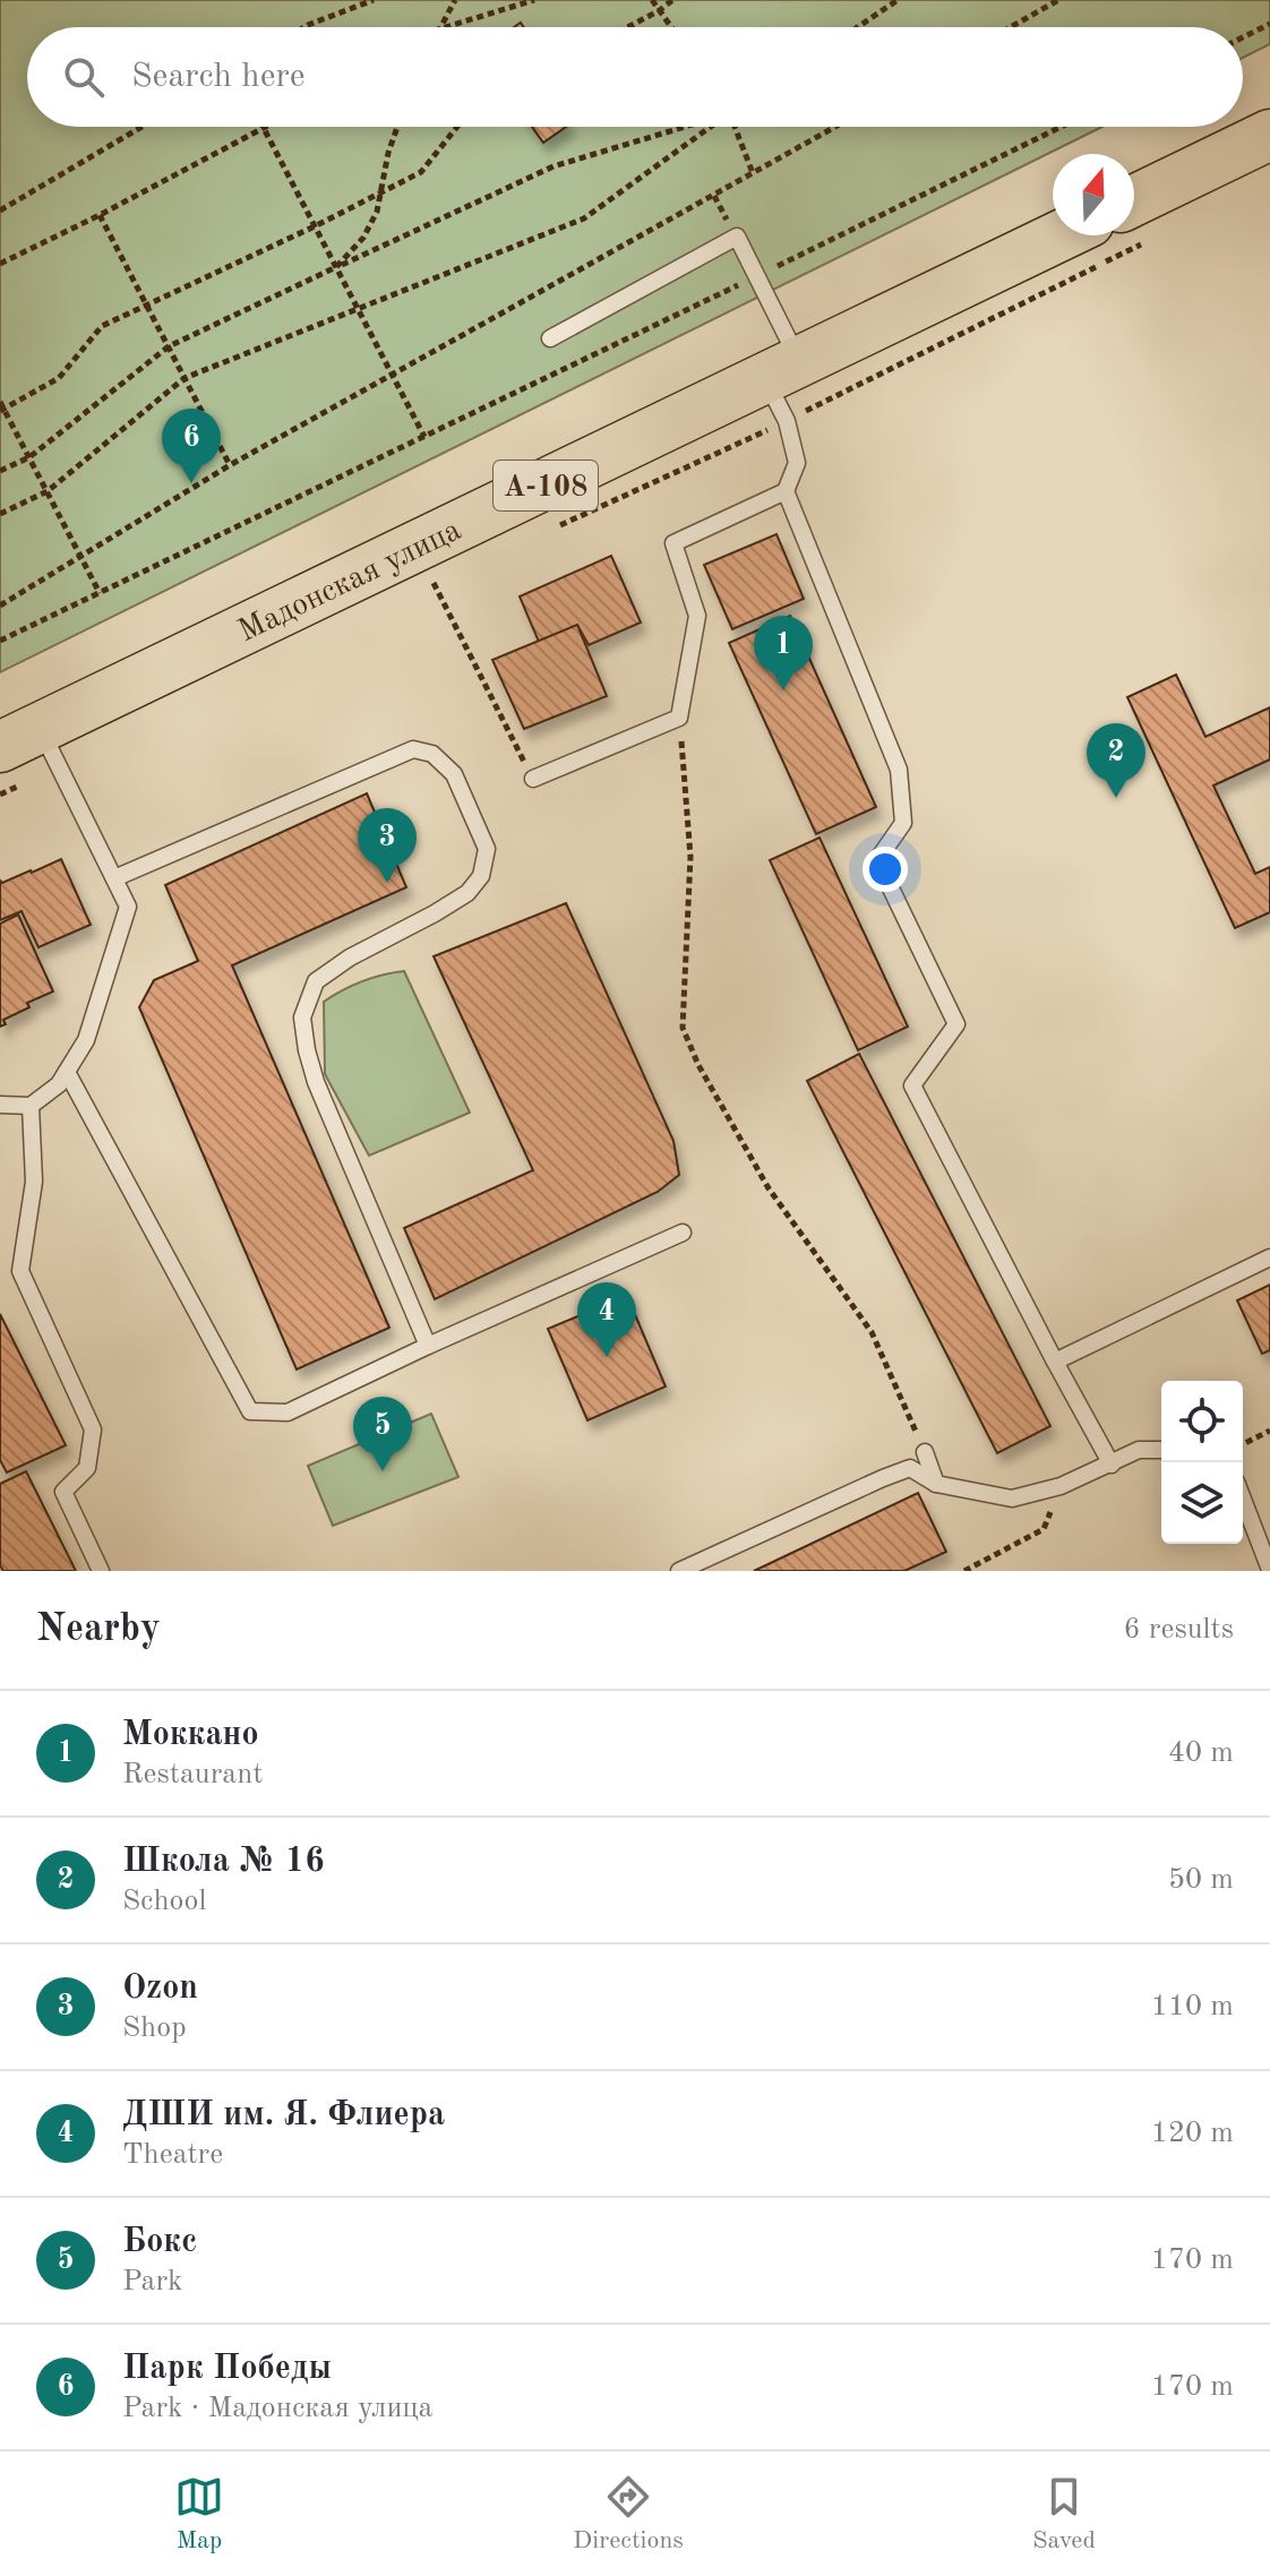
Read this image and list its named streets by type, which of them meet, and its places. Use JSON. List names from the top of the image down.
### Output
{
  "streets": {
    "highway": ["А-108", "Мадонская улица"]
  },
  "north": "top",
  "page": {
    "search": "Search here",
    "pins": [
      "6",
      "1",
      "2",
      "3",
      "4",
      "5"
    ],
    "heading": ["Nearby", "6 results"],
    "list": [
      {
        "mark": "1",
        "name": "Моккано",
        "note": "Restaurant",
        "value": "40 m"
      },
      {
        "mark": "2",
        "name": "Школа № 16",
        "note": "School",
        "value": "50 m"
      },
      {
        "mark": "3",
        "name": "Ozon",
        "note": "Shop",
        "value": "110 m"
      },
      {
        "mark": "4",
        "name": "ДШИ им. Я. Флиера",
        "note": "Theatre",
        "value": "120 m"
      },
      {
        "mark": "5",
        "name": "Бокс",
        "note": "Park",
        "value": "170 m"
      },
      {
        "mark": "6",
        "name": "Парк Победы",
        "note": "Park · Мадонская улица",
        "value": "170 m"
      }
    ],
    "nav": ["Map", "Directions", "Saved"]
  }
}
